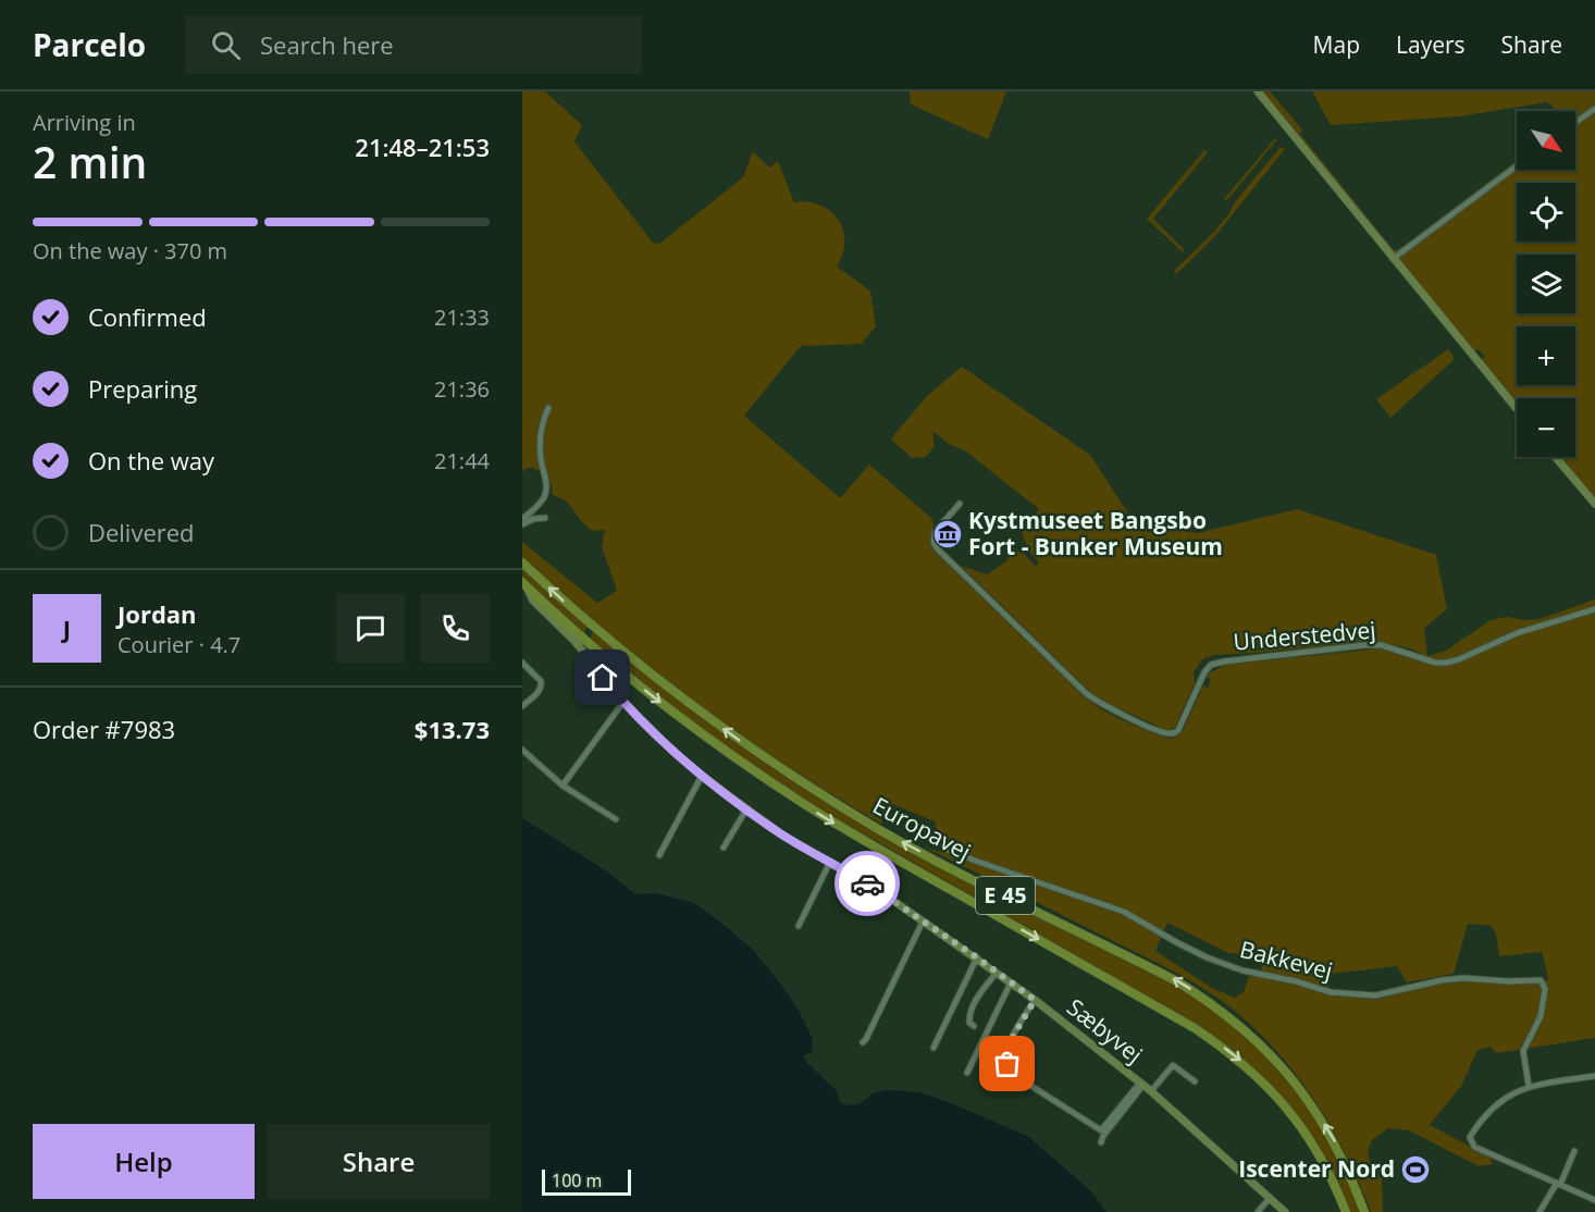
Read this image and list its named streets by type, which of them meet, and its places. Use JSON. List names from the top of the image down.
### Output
{
  "streets": {
    "main road": ["Europavej", "E 45"],
    "street": ["Understedvej", "Bakkevej", "Sæbyvej"]
  },
  "crossings": [
    ["Europavej", "Sæbyvej"]
  ],
  "places": {
    "museum": ["Kystmuseet Bangsbo Fort - Bunker Museum"],
    "sports": ["Iscenter Nord"]
  },
  "scale_bar": "100 m",
  "north": "bottom right",
  "page": {
    "header": "Parcelo",
    "search": "Search here",
    "nav": ["Map", "Layers", "Share"],
    "heading": ["2 min", "Arriving in", "21:48–21:53"],
    "panel": [
      "Jordan",
      "Courier · 4.7",
      "Order #7983",
      "$13.73"
    ],
    "map_buttons": ["+", "−"],
    "bar": "On the way · 370 m",
    "list": [
      ["Confirmed", "21:33"],
      ["Preparing", "21:36"],
      ["On the way", "21:44"],
      "Delivered"
    ],
    "round": "J",
    "buttons": ["Help", "Share"],
    "scale": "100 m"
  }
}
